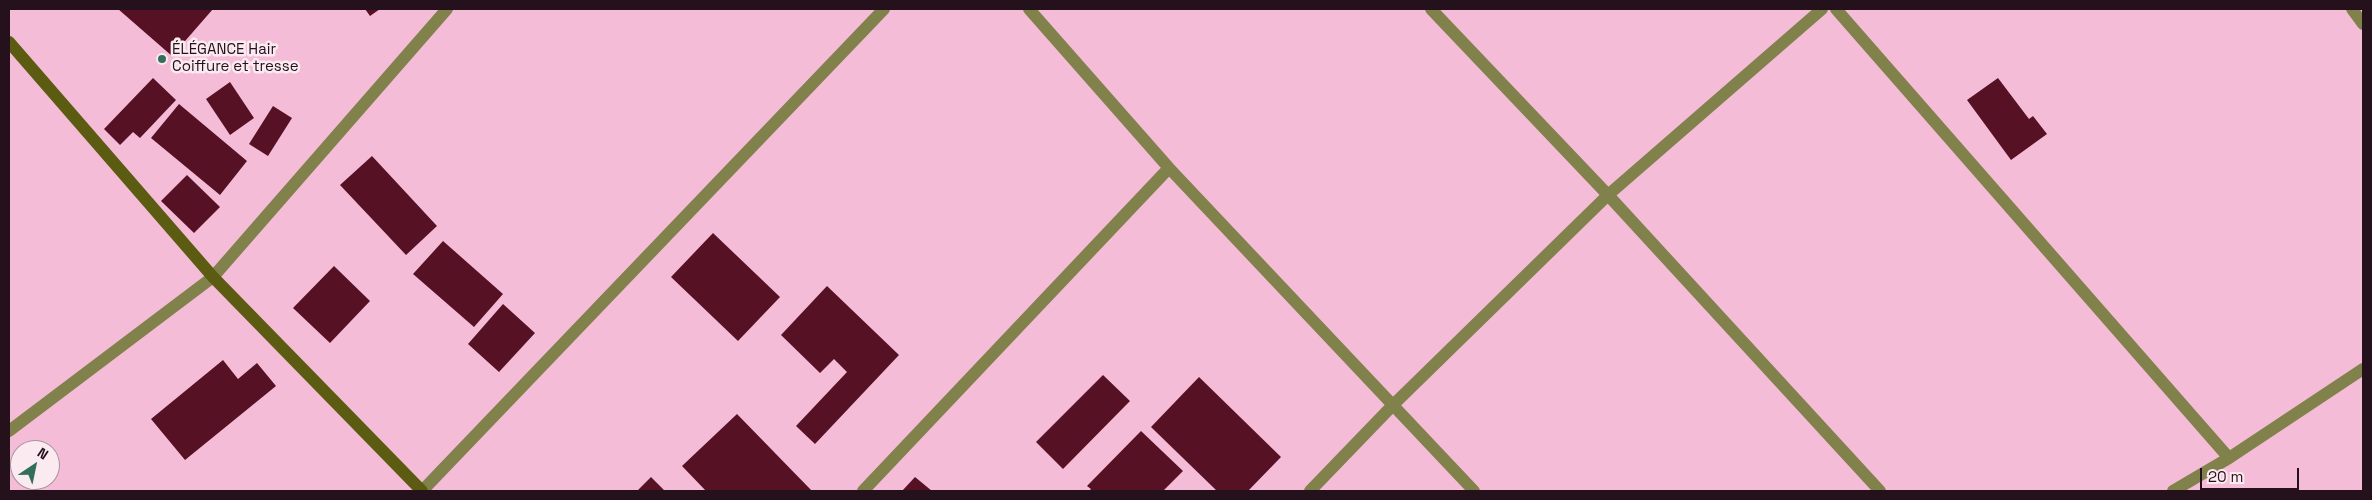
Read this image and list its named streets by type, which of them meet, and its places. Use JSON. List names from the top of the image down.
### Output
{
  "places": ["ÉLÉGANCE Hair Coiffure et tresse"],
  "scale_bar": "20 m",
  "north": "top right"
}
